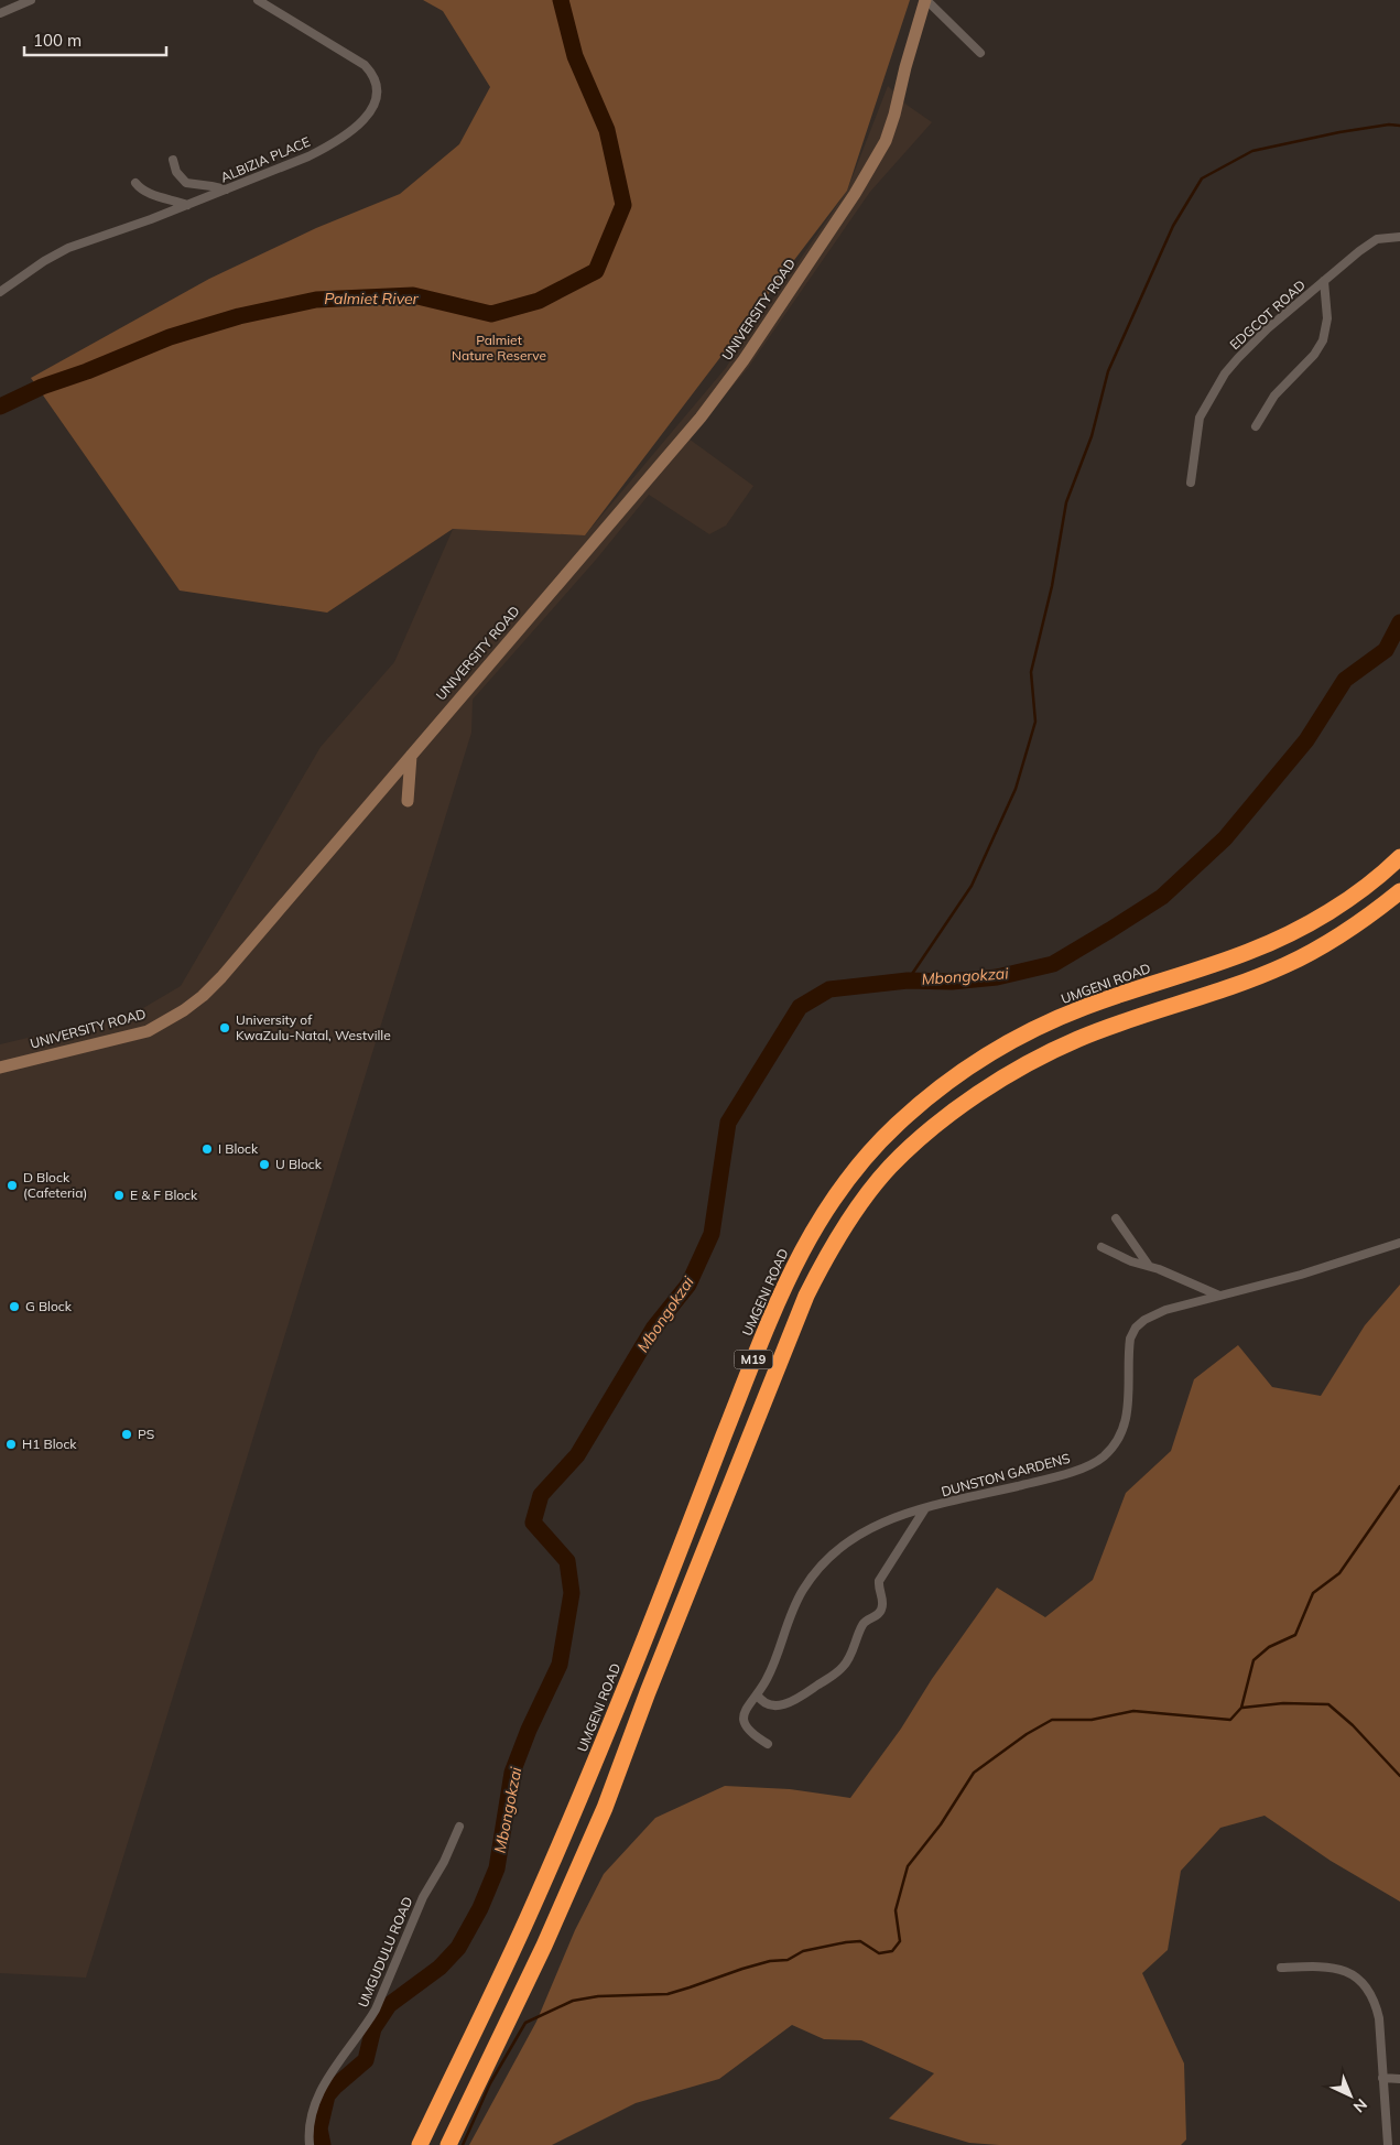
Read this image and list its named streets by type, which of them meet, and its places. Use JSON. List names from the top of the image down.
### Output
{
  "streets": {
    "highway": ["UMGENI ROAD", "M19"],
    "street": [
      "ALBIZIA PLACE",
      "UNIVERSITY ROAD",
      "EDGCOT ROAD",
      "DUNSTON GARDENS",
      "UMGUDULU ROAD"
    ]
  },
  "water": ["Palmiet River", "Mbongokzai"],
  "parks": ["Palmiet Nature Reserve"],
  "places": [
    "University of KwaZulu-Natal, Westville",
    "I Block",
    "U Block",
    "D Block (Cafeteria)",
    "E & F Block",
    "G Block",
    "PS",
    "H1 Block"
  ],
  "scale_bar": "100 m",
  "north": "bottom right"
}
